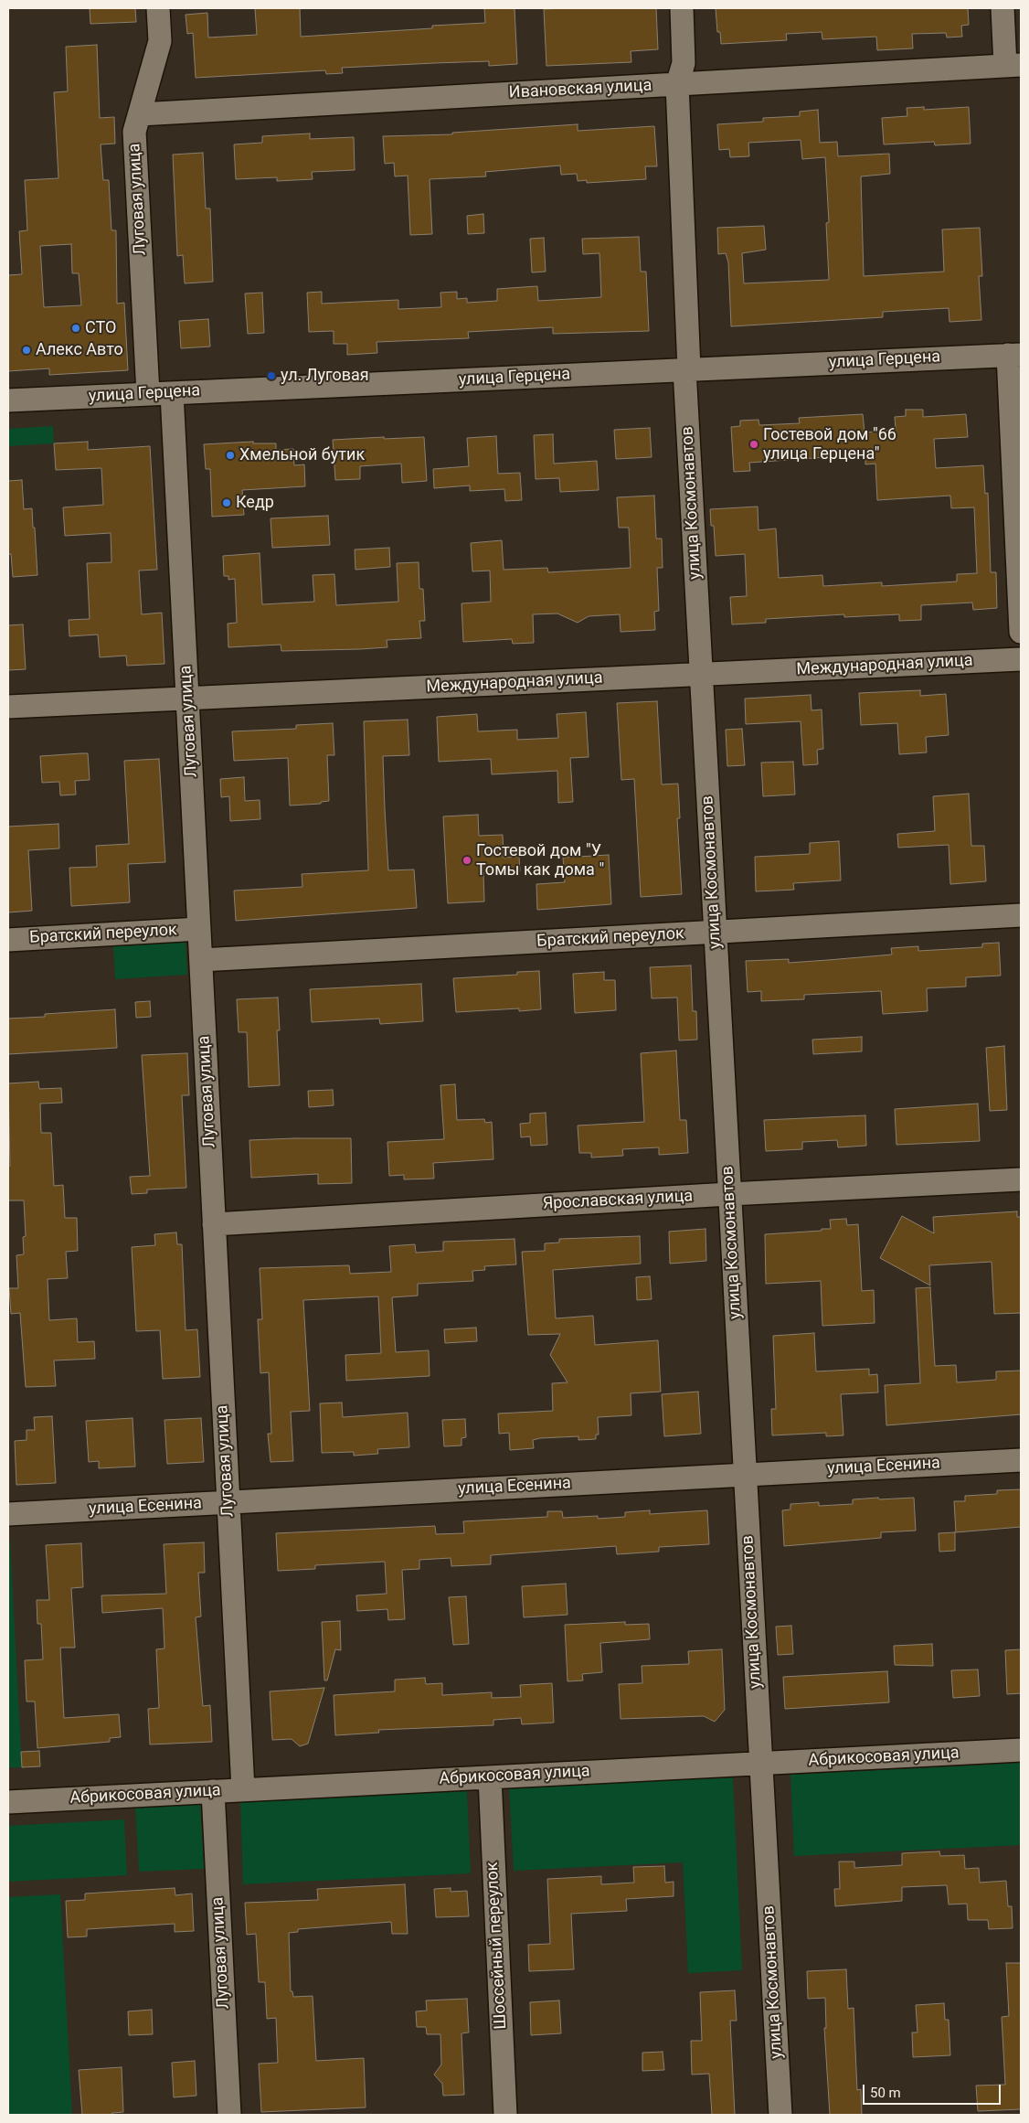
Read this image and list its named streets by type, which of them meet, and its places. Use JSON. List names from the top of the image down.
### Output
{
  "streets": {
    "street": [
      "Ивановская улица",
      "Луговая улица",
      "улица Герцена",
      "улица Космонавтов",
      "Международная улица",
      "Братский переулок",
      "Ярославская улица",
      "улица Есенина",
      "Абрикосовая улица",
      "Шоссейный переулок"
    ]
  },
  "crossings": [
    ["Ивановская улица", "Луговая улица"],
    ["Ивановская улица", "улица Космонавтов"],
    ["Луговая улица", "улица Герцена"],
    ["Луговая улица", "Международная улица"],
    ["Луговая улица", "Братский переулок"],
    ["Луговая улица", "Ярославская улица"],
    ["Луговая улица", "улица Есенина"],
    ["Луговая улица", "Абрикосовая улица"],
    ["улица Герцена", "улица Космонавтов"],
    ["улица Космонавтов", "Международная улица"],
    ["улица Космонавтов", "Братский переулок"],
    ["улица Космонавтов", "Ярославская улица"],
    ["улица Космонавтов", "улица Есенина"],
    ["улица Космонавтов", "Абрикосовая улица"],
    ["Абрикосовая улица", "Шоссейный переулок"]
  ],
  "places": [
    "СТО",
    "Алекс Авто",
    "ул. Луговая",
    "Гостевой дом \"66 улица Герцена\"",
    "Хмельной бутик",
    "Кедр",
    "Гостевой дом \"У Томы как дома \""
  ],
  "scale_bar": "50 m"
}
